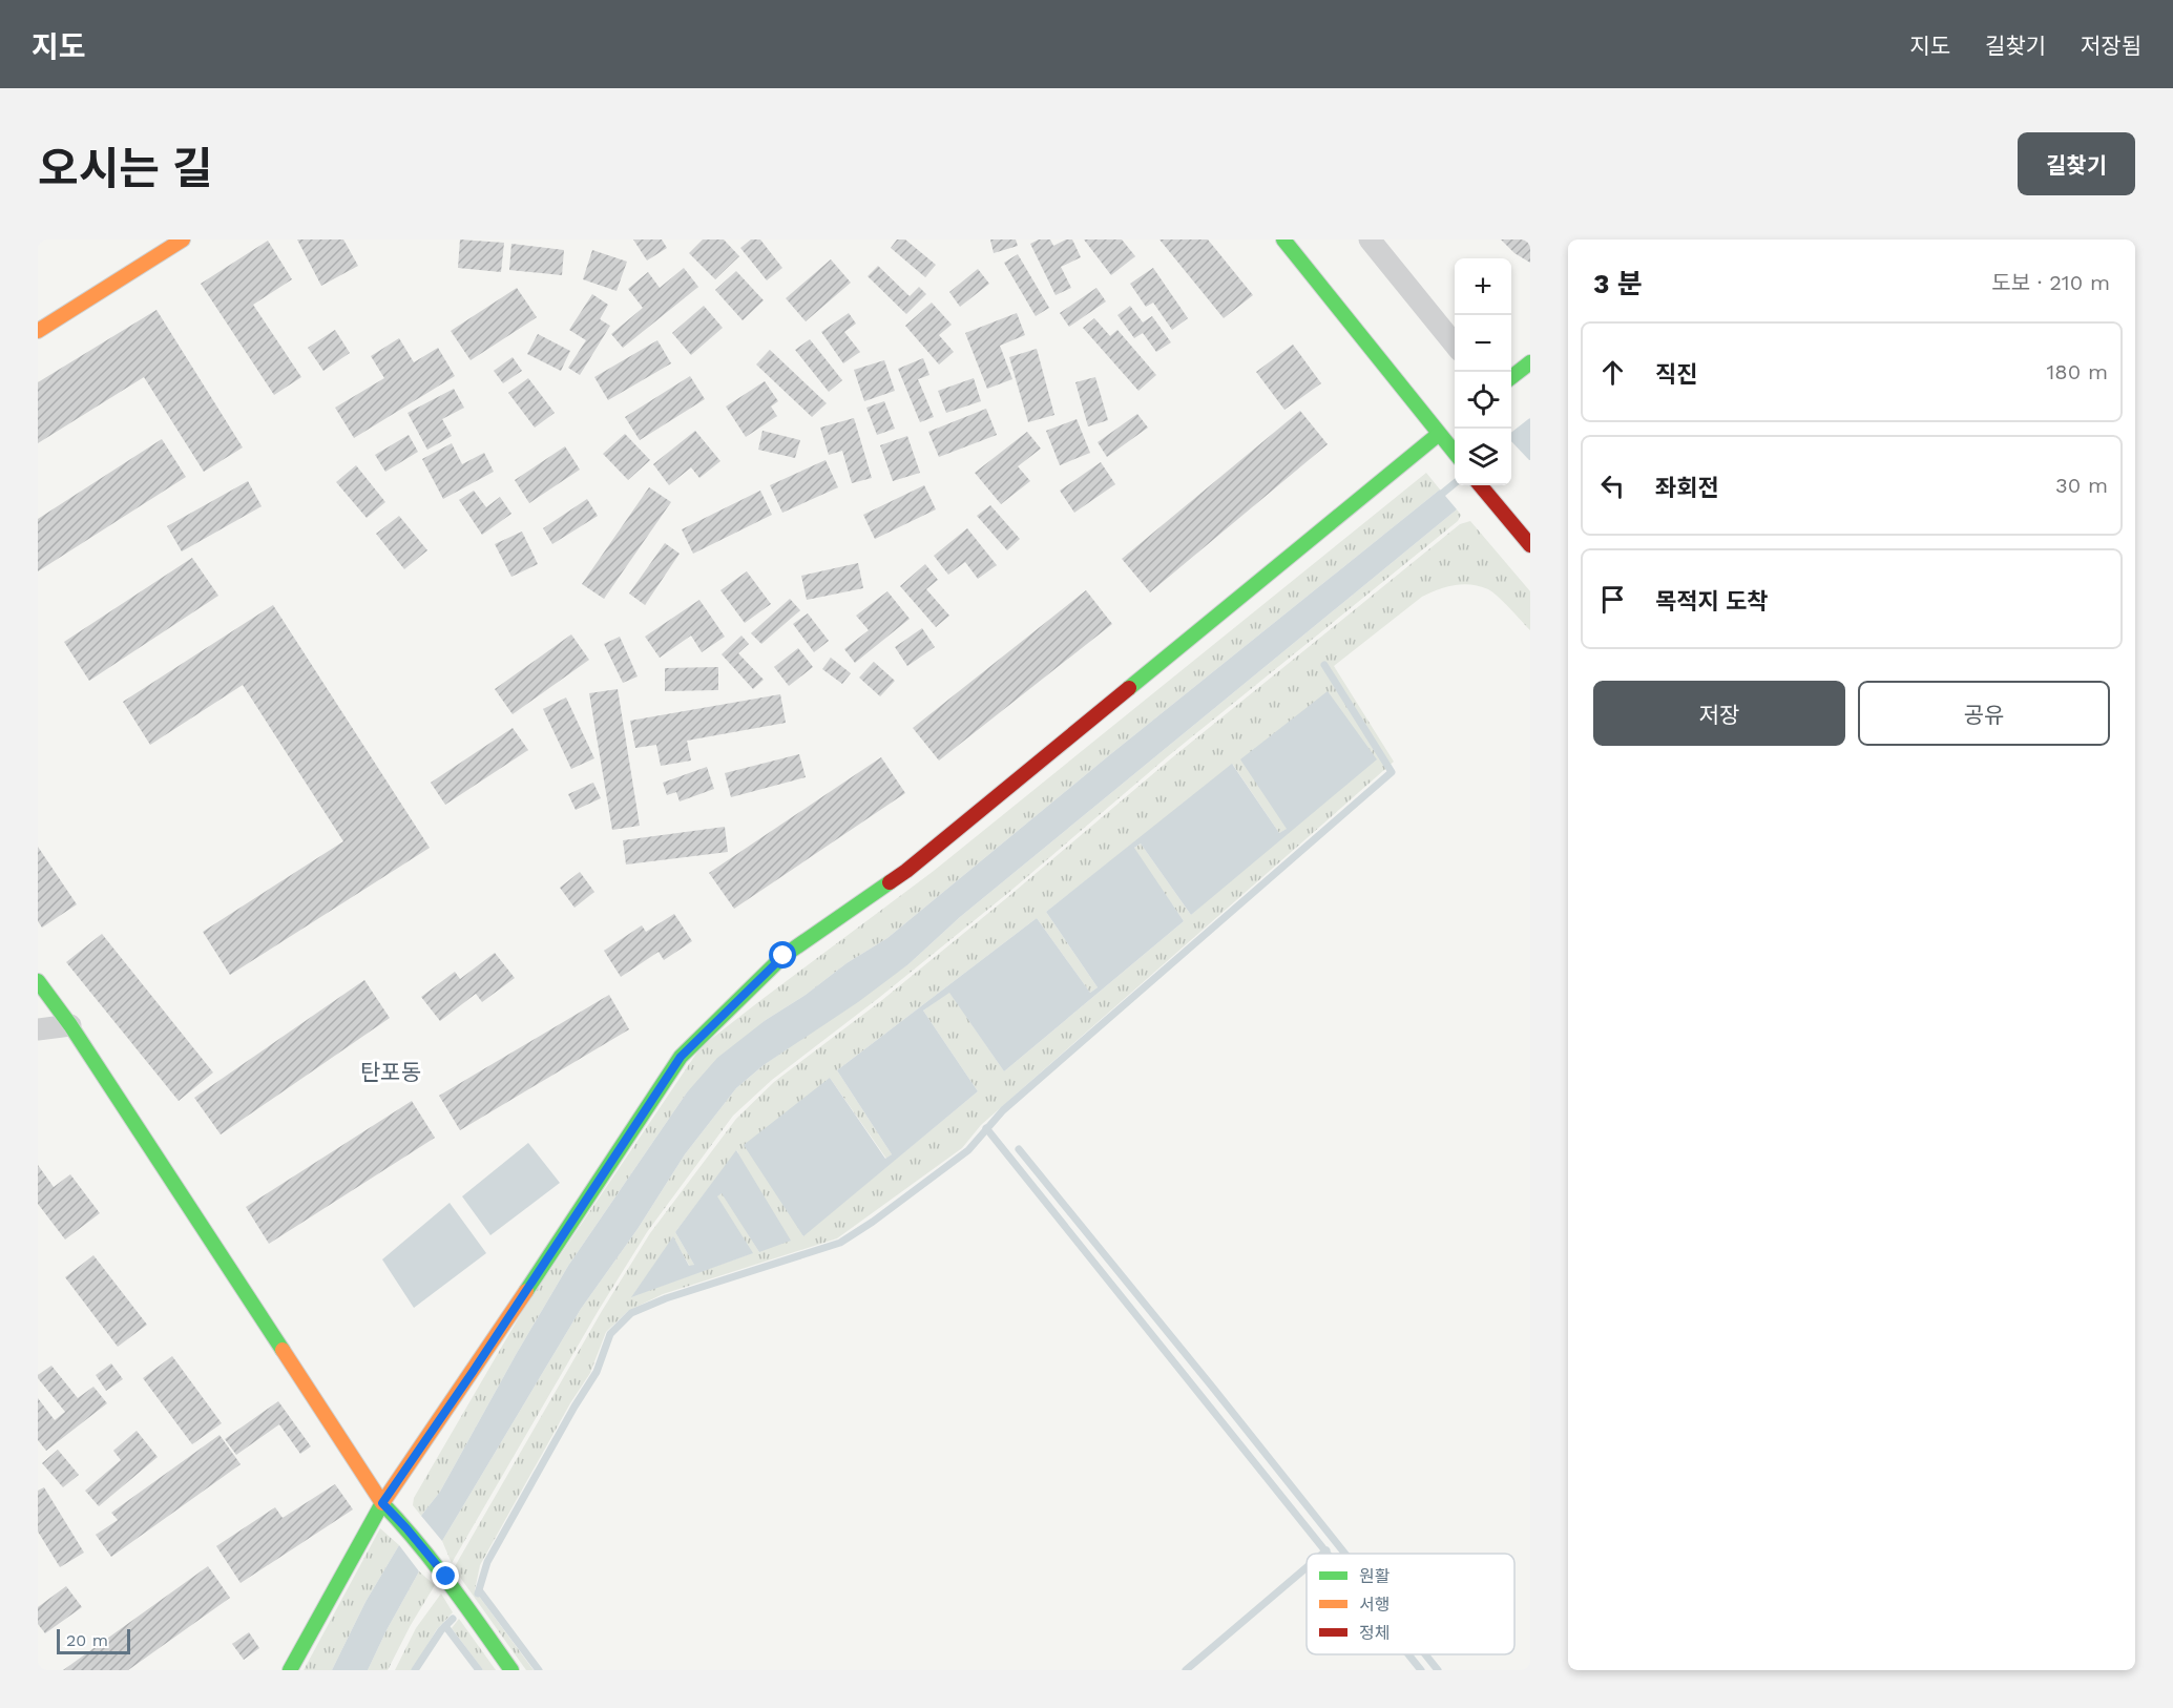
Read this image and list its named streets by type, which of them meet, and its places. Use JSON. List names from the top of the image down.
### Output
{
  "districts": ["탄포동"],
  "legend": ["원활", "서행", "정체"],
  "scale_bar": "20 m",
  "page": {
    "header": "지도",
    "nav": ["지도", "길찾기", "저장됨"],
    "title": "오시는 길",
    "buttons": [
      "길찾기",
      ["저장", "공유"]
    ],
    "heading": ["3 분", "도보 · 210 m"],
    "map_buttons": ["+", "−"],
    "list": [
      ["직진", "180 m"],
      ["좌회전", "30 m"],
      "목적지 도착"
    ],
    "scale": "20 m"
  }
}
